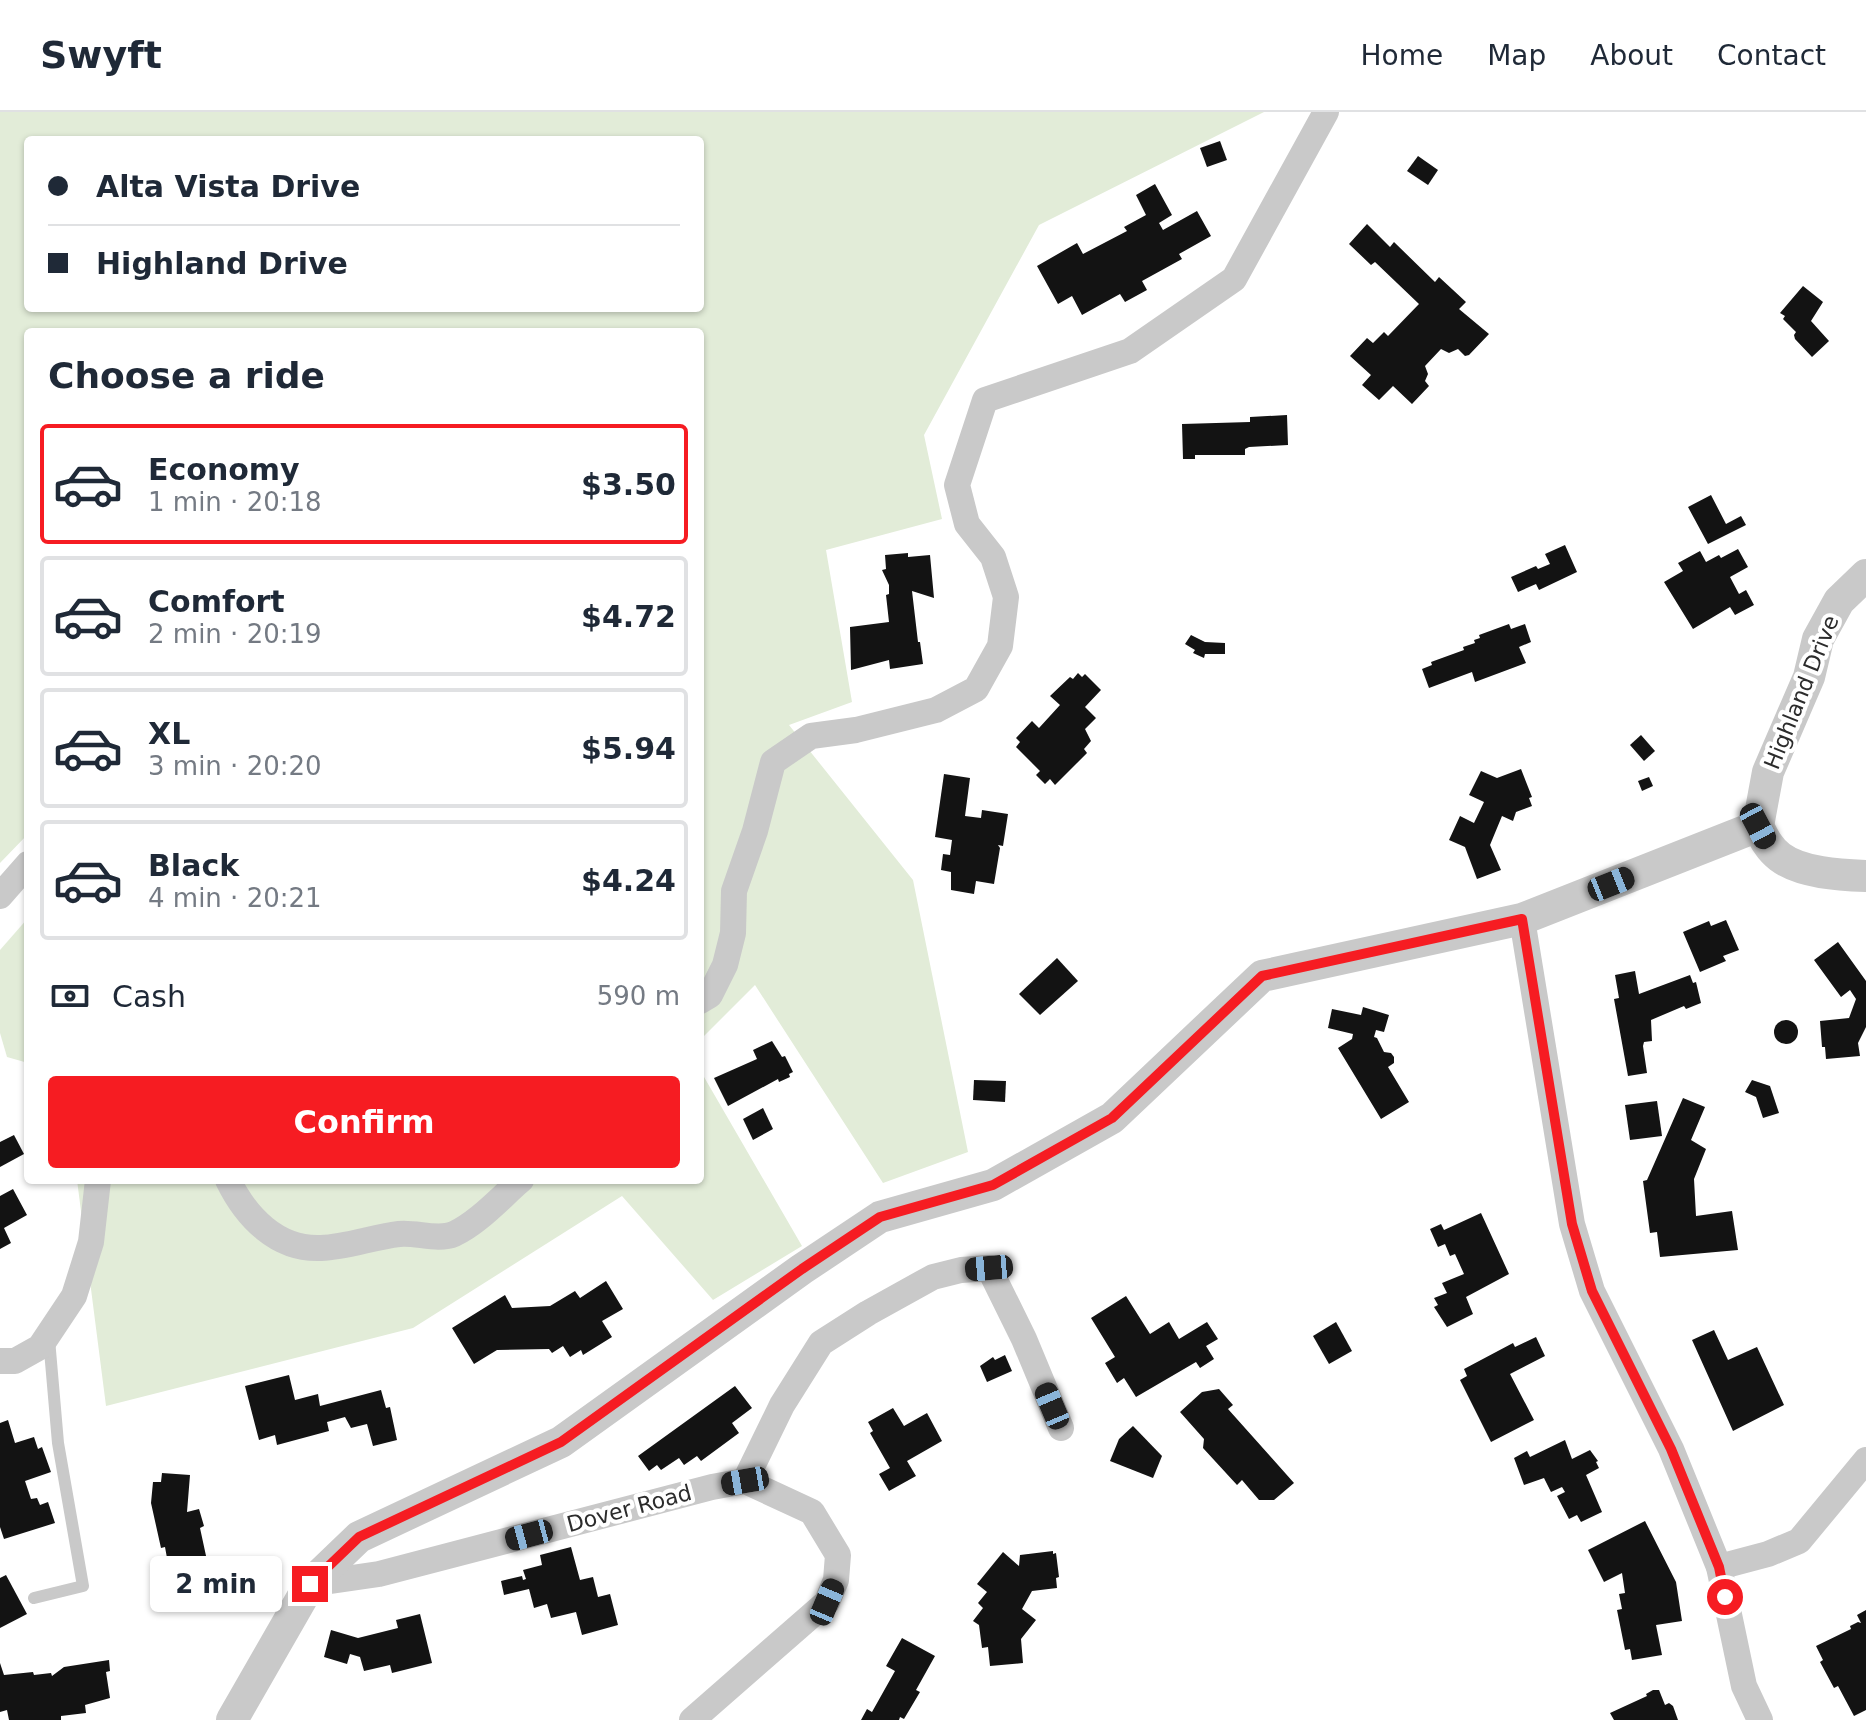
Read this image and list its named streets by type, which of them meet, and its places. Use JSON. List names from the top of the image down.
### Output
{
  "streets": {
    "street": ["Highland Drive", "Dover Road"]
  },
  "page": {
    "header": "Swyft",
    "nav": [
      "Home",
      "Map",
      "About",
      "Contact"
    ],
    "banner": ["Alta Vista Drive", "Highland Drive"],
    "heading": "Choose a ride",
    "list": [
      {
        "name": "Economy",
        "note": "1 min · 20:18",
        "value": "$3.50"
      },
      {
        "name": "Comfort",
        "note": "2 min · 20:19",
        "value": "$4.72"
      },
      {
        "name": "XL",
        "note": "3 min · 20:20",
        "value": "$5.94"
      },
      {
        "name": "Black",
        "note": "4 min · 20:21",
        "value": "$4.24"
      }
    ],
    "pay": ["Cash", "590 m"],
    "buttons": "Confirm",
    "bubble": "2 min"
  }
}
